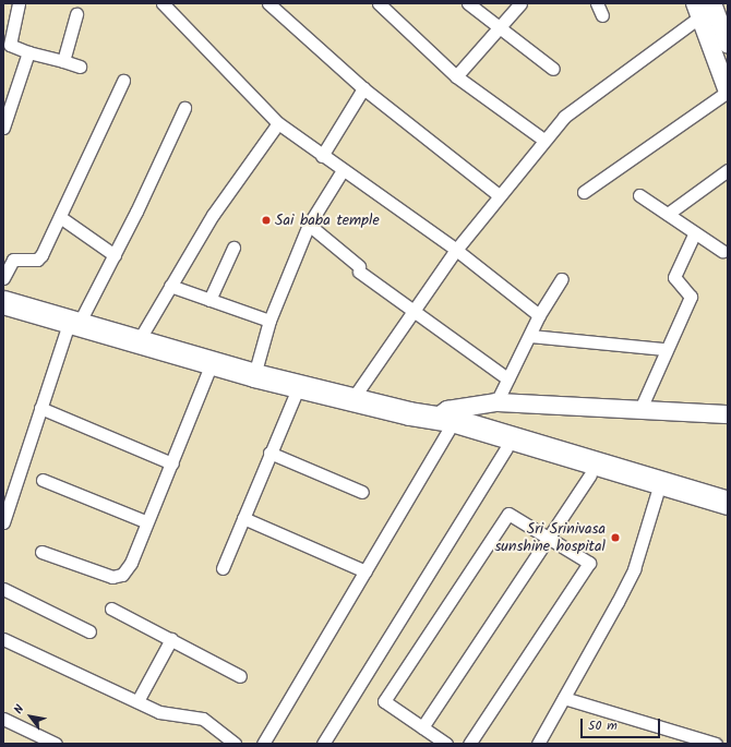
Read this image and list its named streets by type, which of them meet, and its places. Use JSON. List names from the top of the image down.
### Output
{
  "places": ["Sai baba temple", "Sri Srinivasa sunshine hospital"],
  "scale_bar": "50 m",
  "north": "top left"
}
